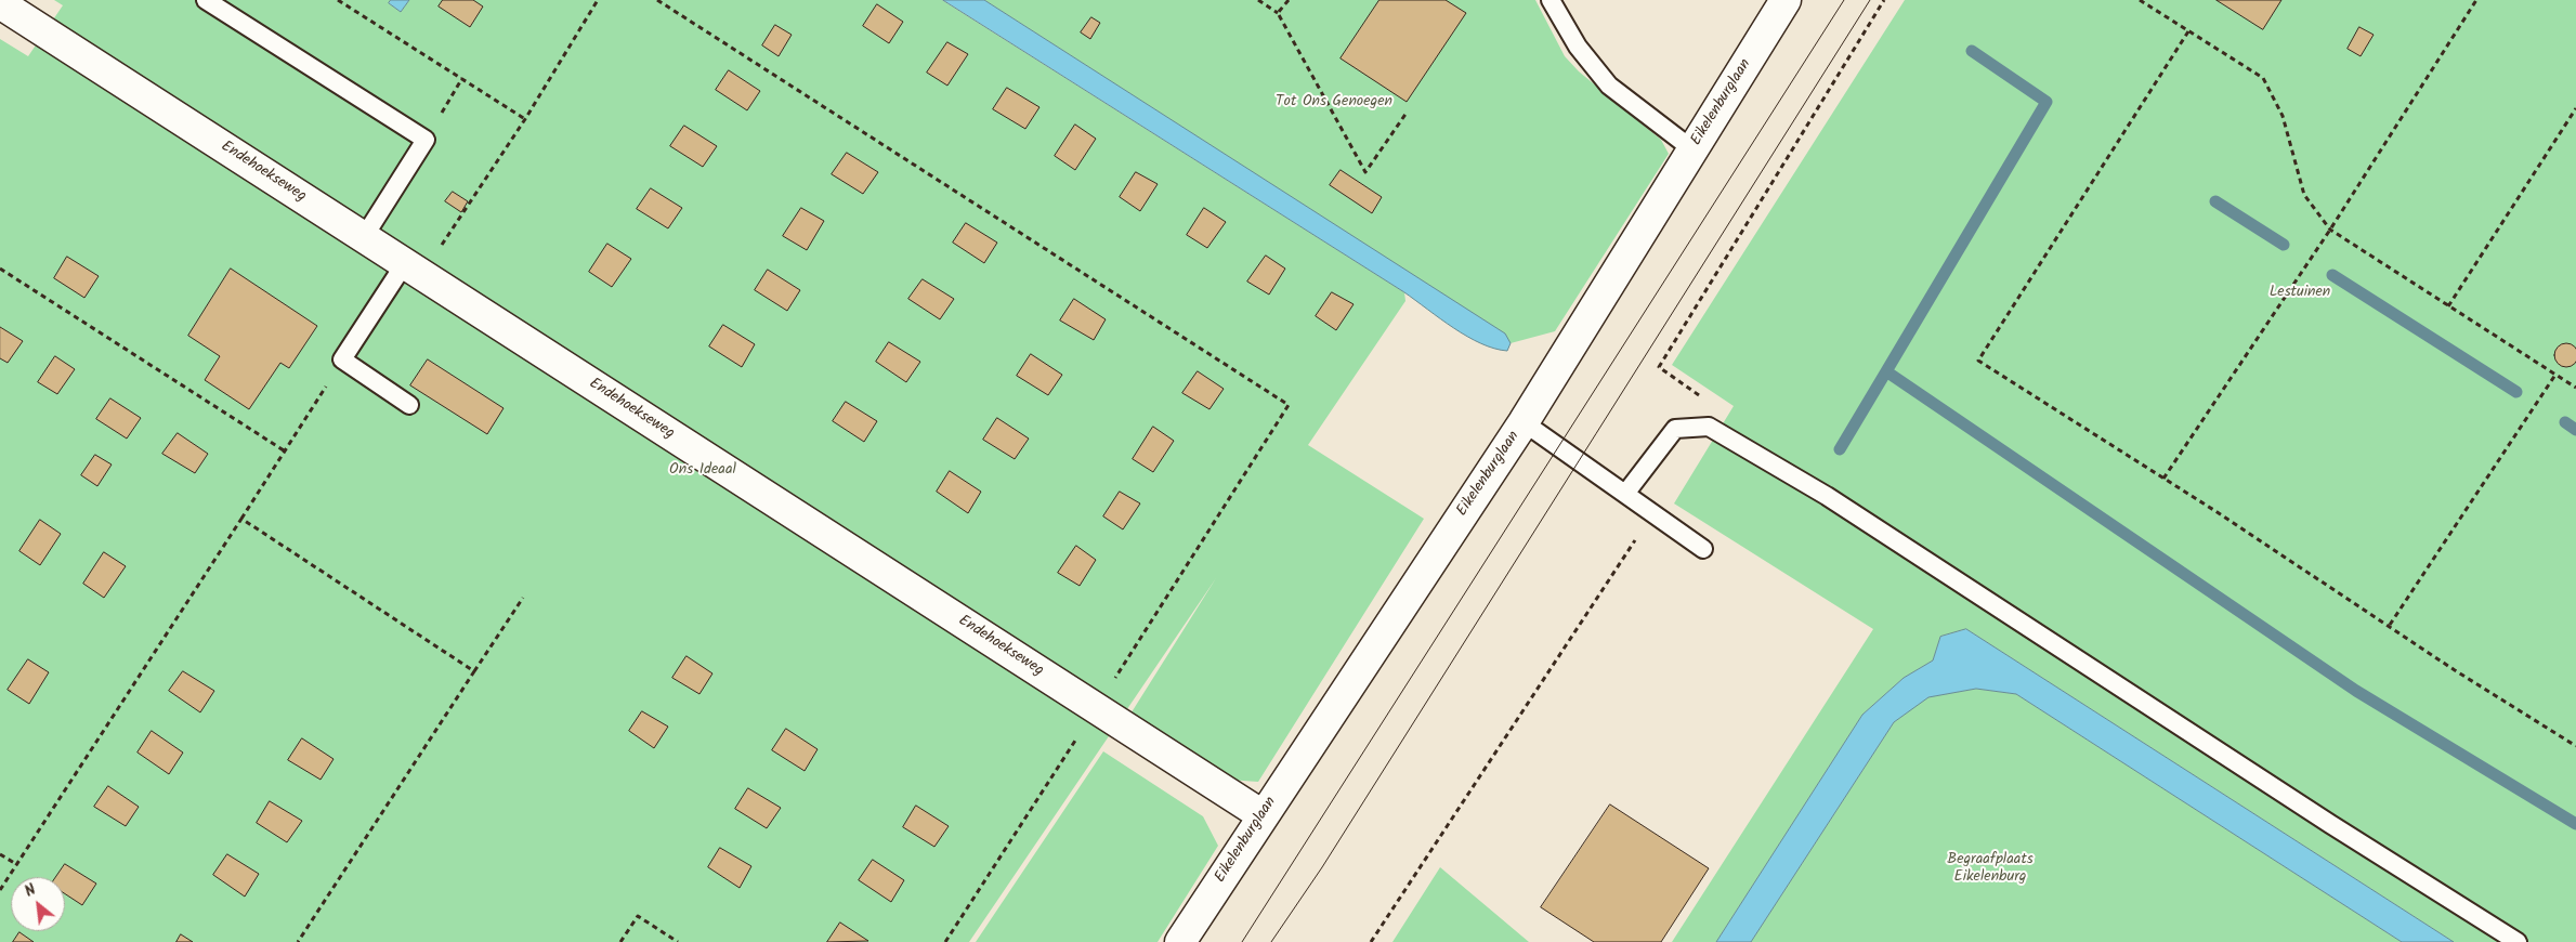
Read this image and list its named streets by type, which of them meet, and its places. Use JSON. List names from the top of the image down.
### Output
{
  "streets": {
    "street": ["Eikelenburglaan", "Endehoekseweg"]
  },
  "crossings": [
    ["Eikelenburglaan", "Endehoekseweg"]
  ],
  "parks": [
    "Tot Ons Genoegen",
    "Lestuinen",
    "Ons Ideaal",
    "Begraafplaats Eikelenburg"
  ],
  "north": "top left"
}
